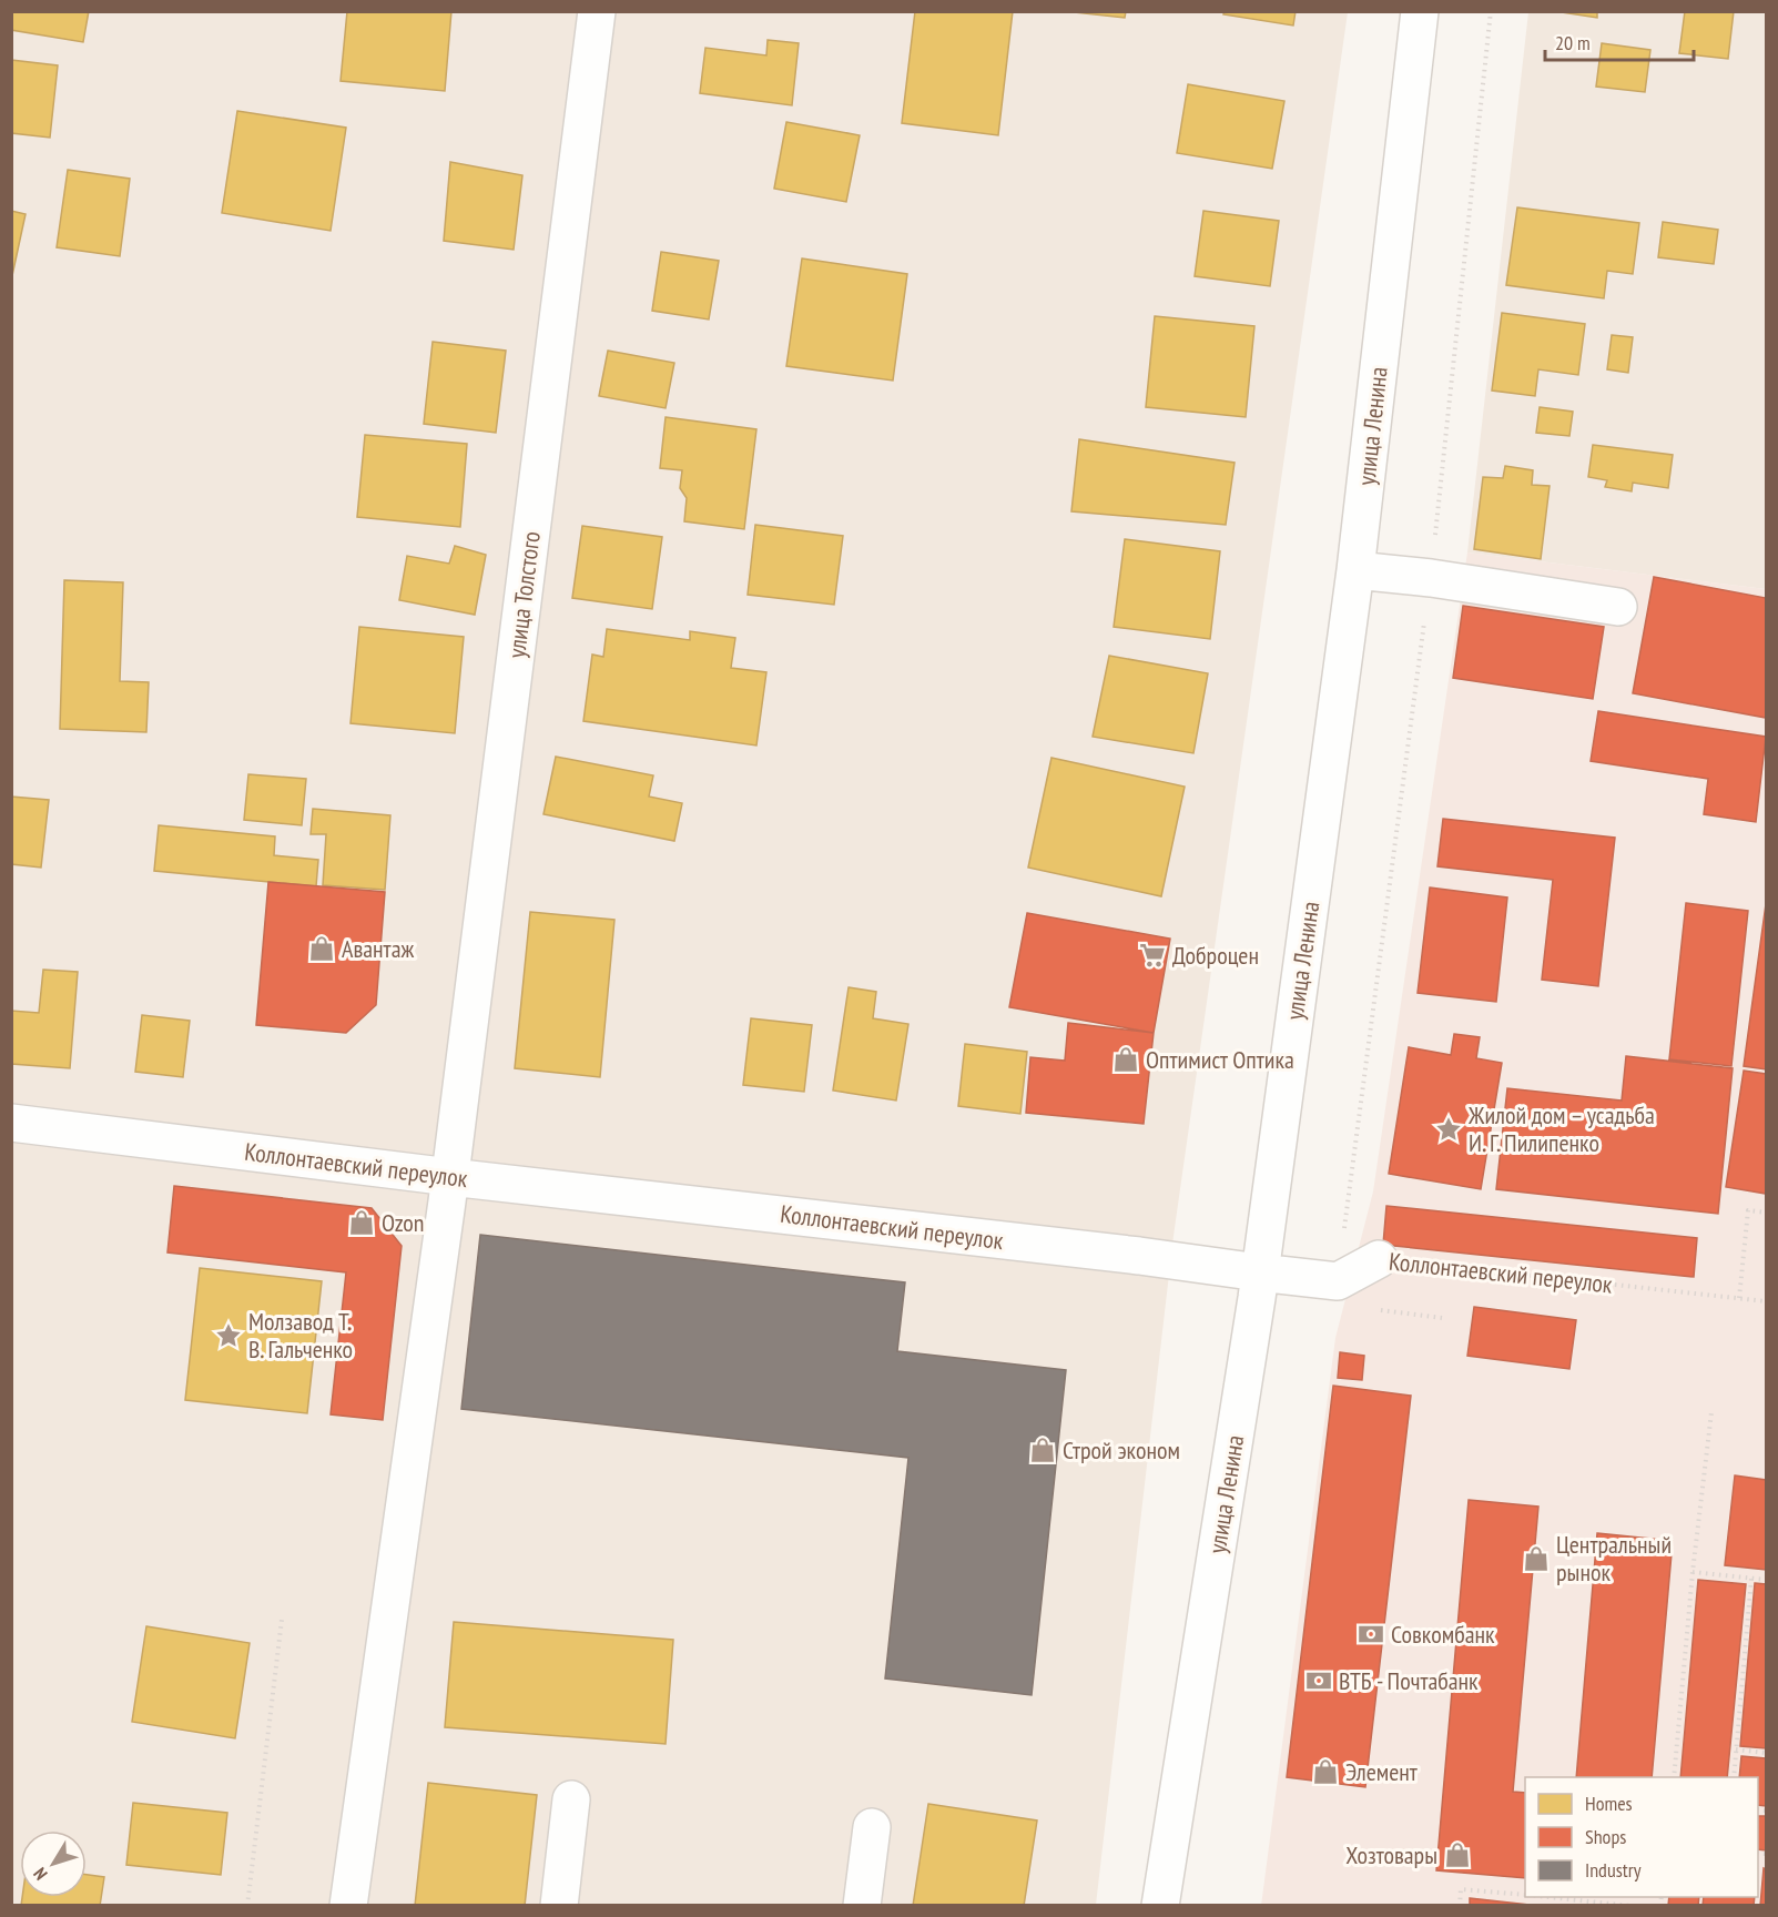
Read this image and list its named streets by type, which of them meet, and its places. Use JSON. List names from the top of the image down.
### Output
{
  "streets": {
    "street": ["улица Ленина", "улица Толстого", "Коллонтаевский переулок"]
  },
  "crossings": [
    ["улица Ленина", "Коллонтаевский переулок"],
    ["улица Толстого", "Коллонтаевский переулок"]
  ],
  "places": {
    "shop": [
      "Авантаж",
      "Оптимист Оптика",
      "Ozon",
      "Строй эконом",
      "Центральный рынок",
      "Элемент",
      "Хозтовары"
    ],
    "supermarket": ["Доброцен"],
    "place": ["Жилой дом – усадьба И. Г. Пилипенко", "Молзавод Т. В. Гальченко"],
    "bank": ["Совкомбанк", "ВТБ - Почтабанк"]
  },
  "legend": ["Homes", "Shops", "Industry"],
  "scale_bar": "20 m",
  "north": "bottom left"
}
